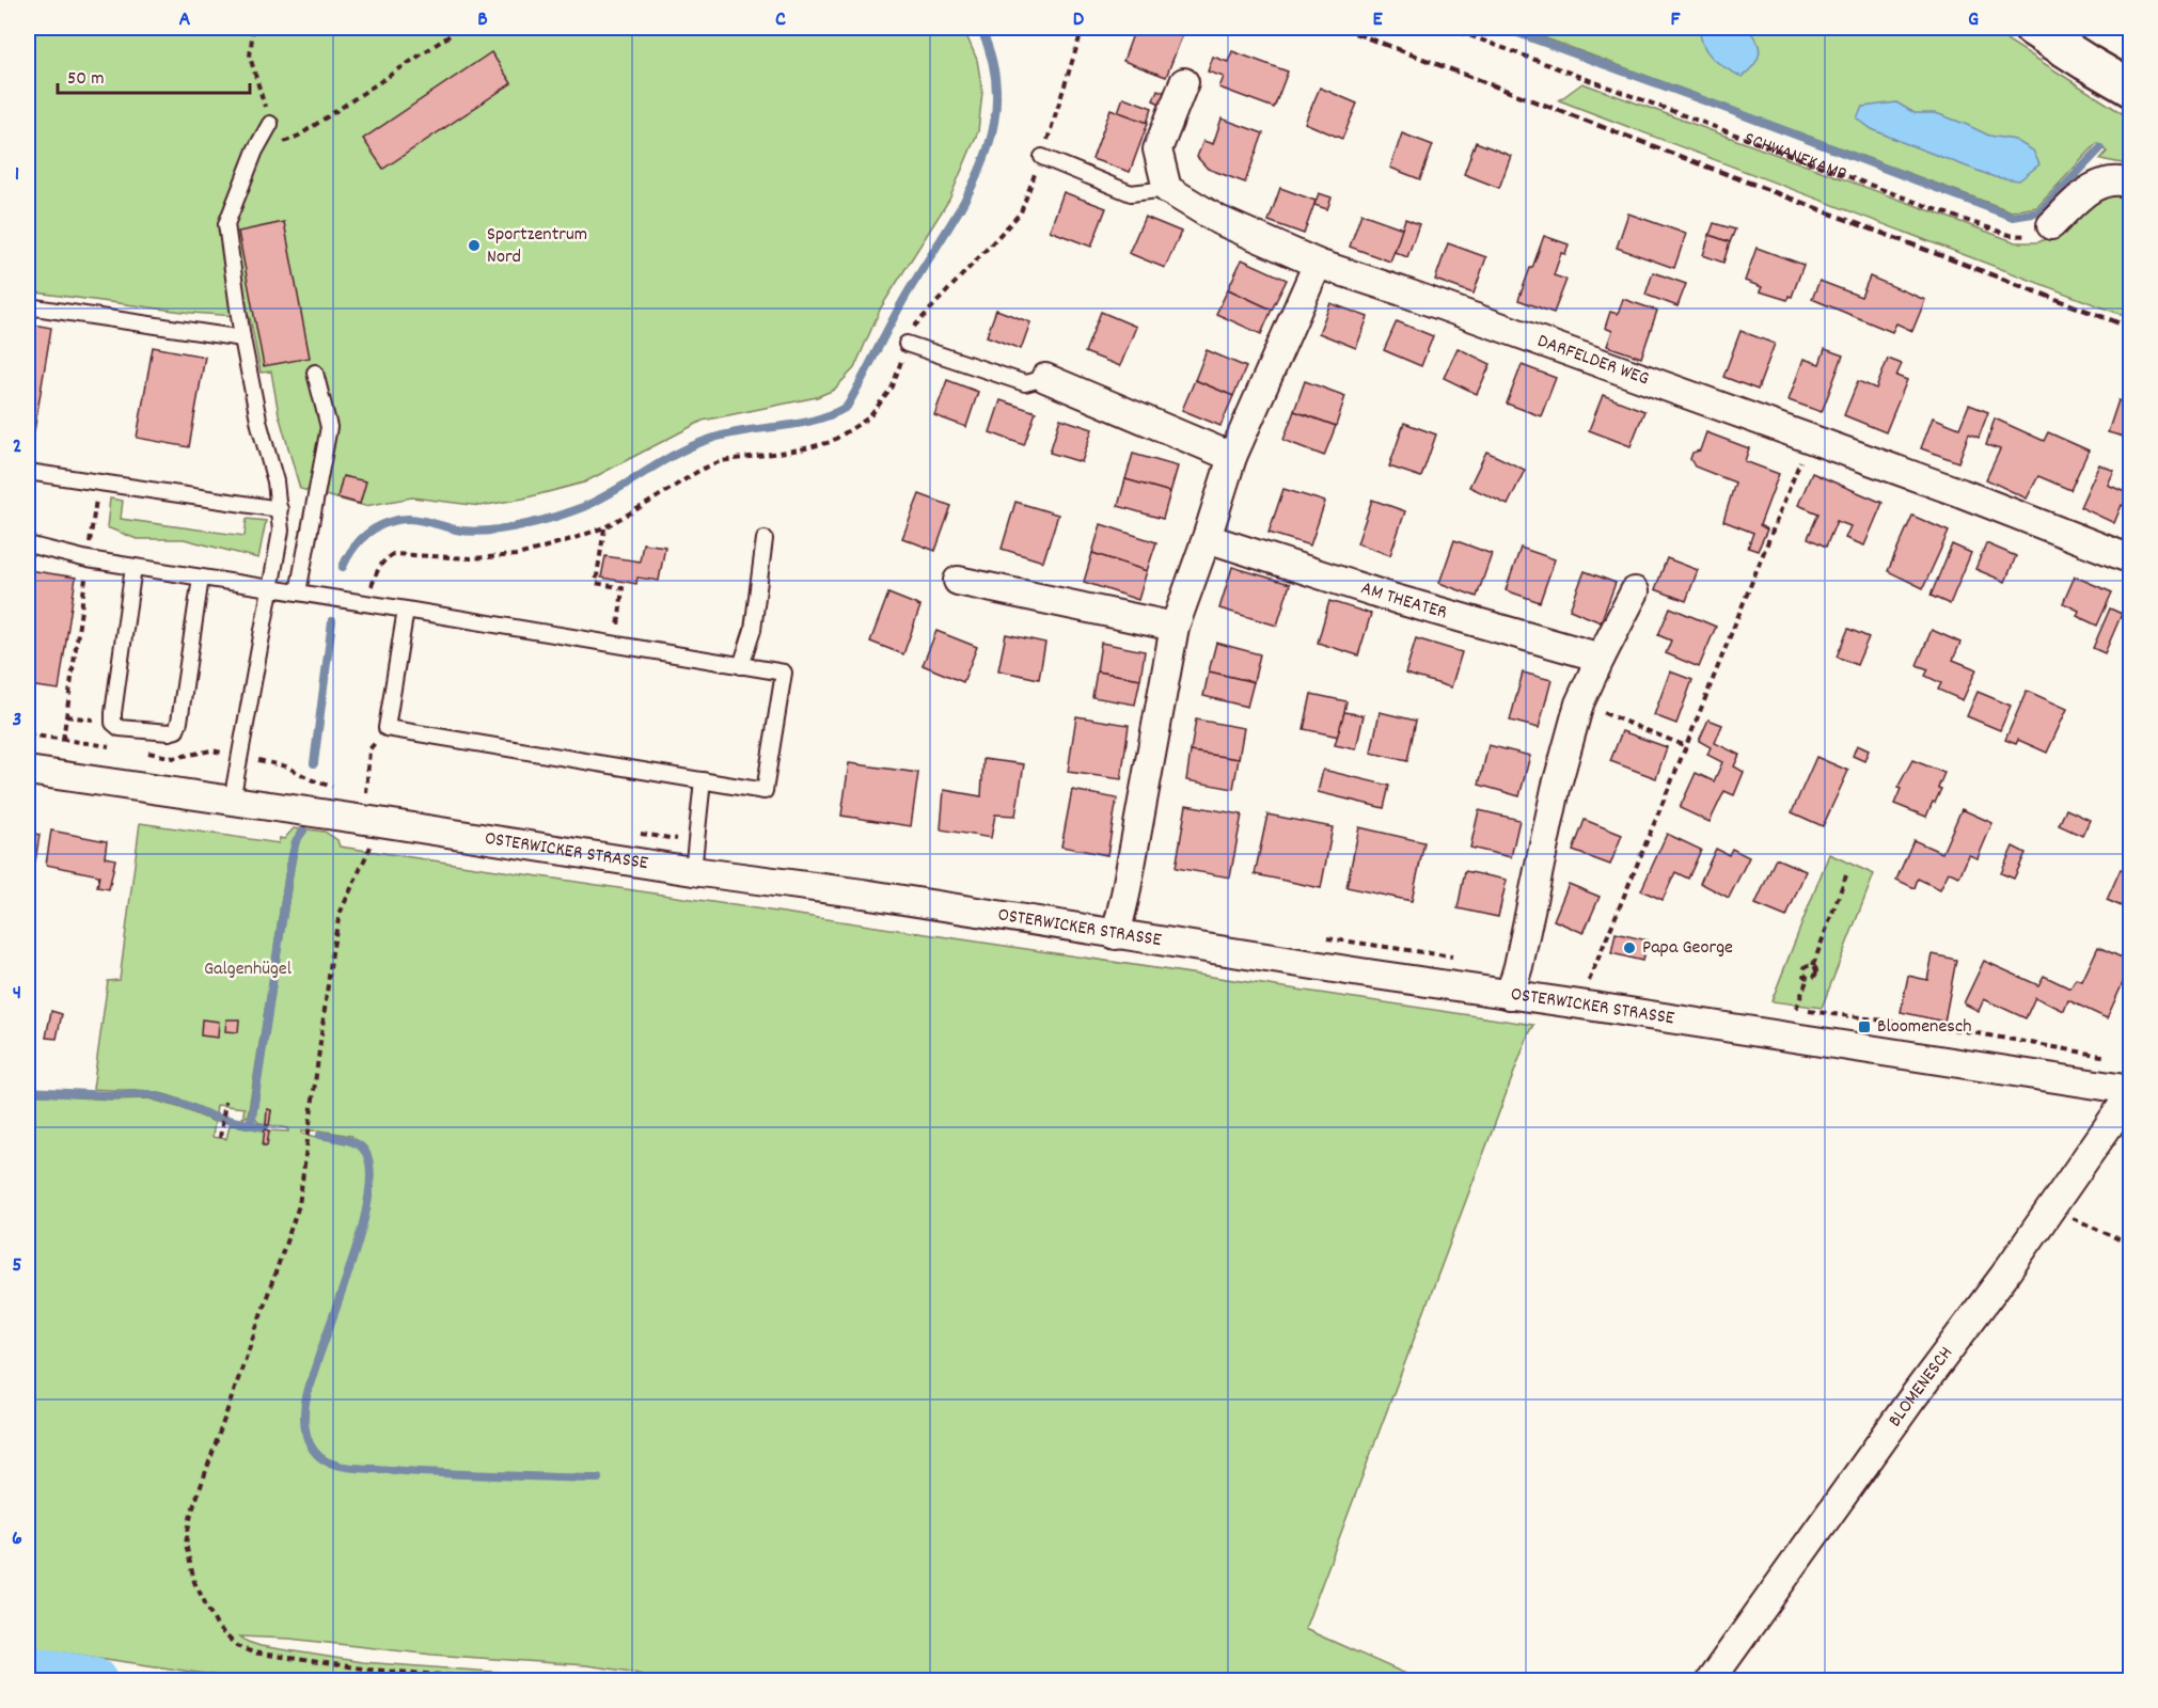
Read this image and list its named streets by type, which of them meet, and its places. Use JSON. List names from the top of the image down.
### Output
{
  "streets": {
    "street": [
      "DARFELDER WEG",
      "AM THEATER",
      "OSTERWICKER STRASSE",
      "BLOMENESCH"
    ],
    "path": ["SCHWANEKAMP"]
  },
  "crossings": [
    ["OSTERWICKER STRASSE", "BLOMENESCH"]
  ],
  "parks": ["Galgenhügel"],
  "places": {
    "other": ["Sportzentrum Nord", "Papa George"],
    "transit": ["Bloomenesch"]
  },
  "scale_bar": "50 m",
  "grid": {
    "columns": [
      "A",
      "B",
      "C",
      "D",
      "E",
      "F",
      "G"
    ],
    "rows": [
      "1",
      "2",
      "3",
      "4",
      "5",
      "6"
    ]
  }
}
